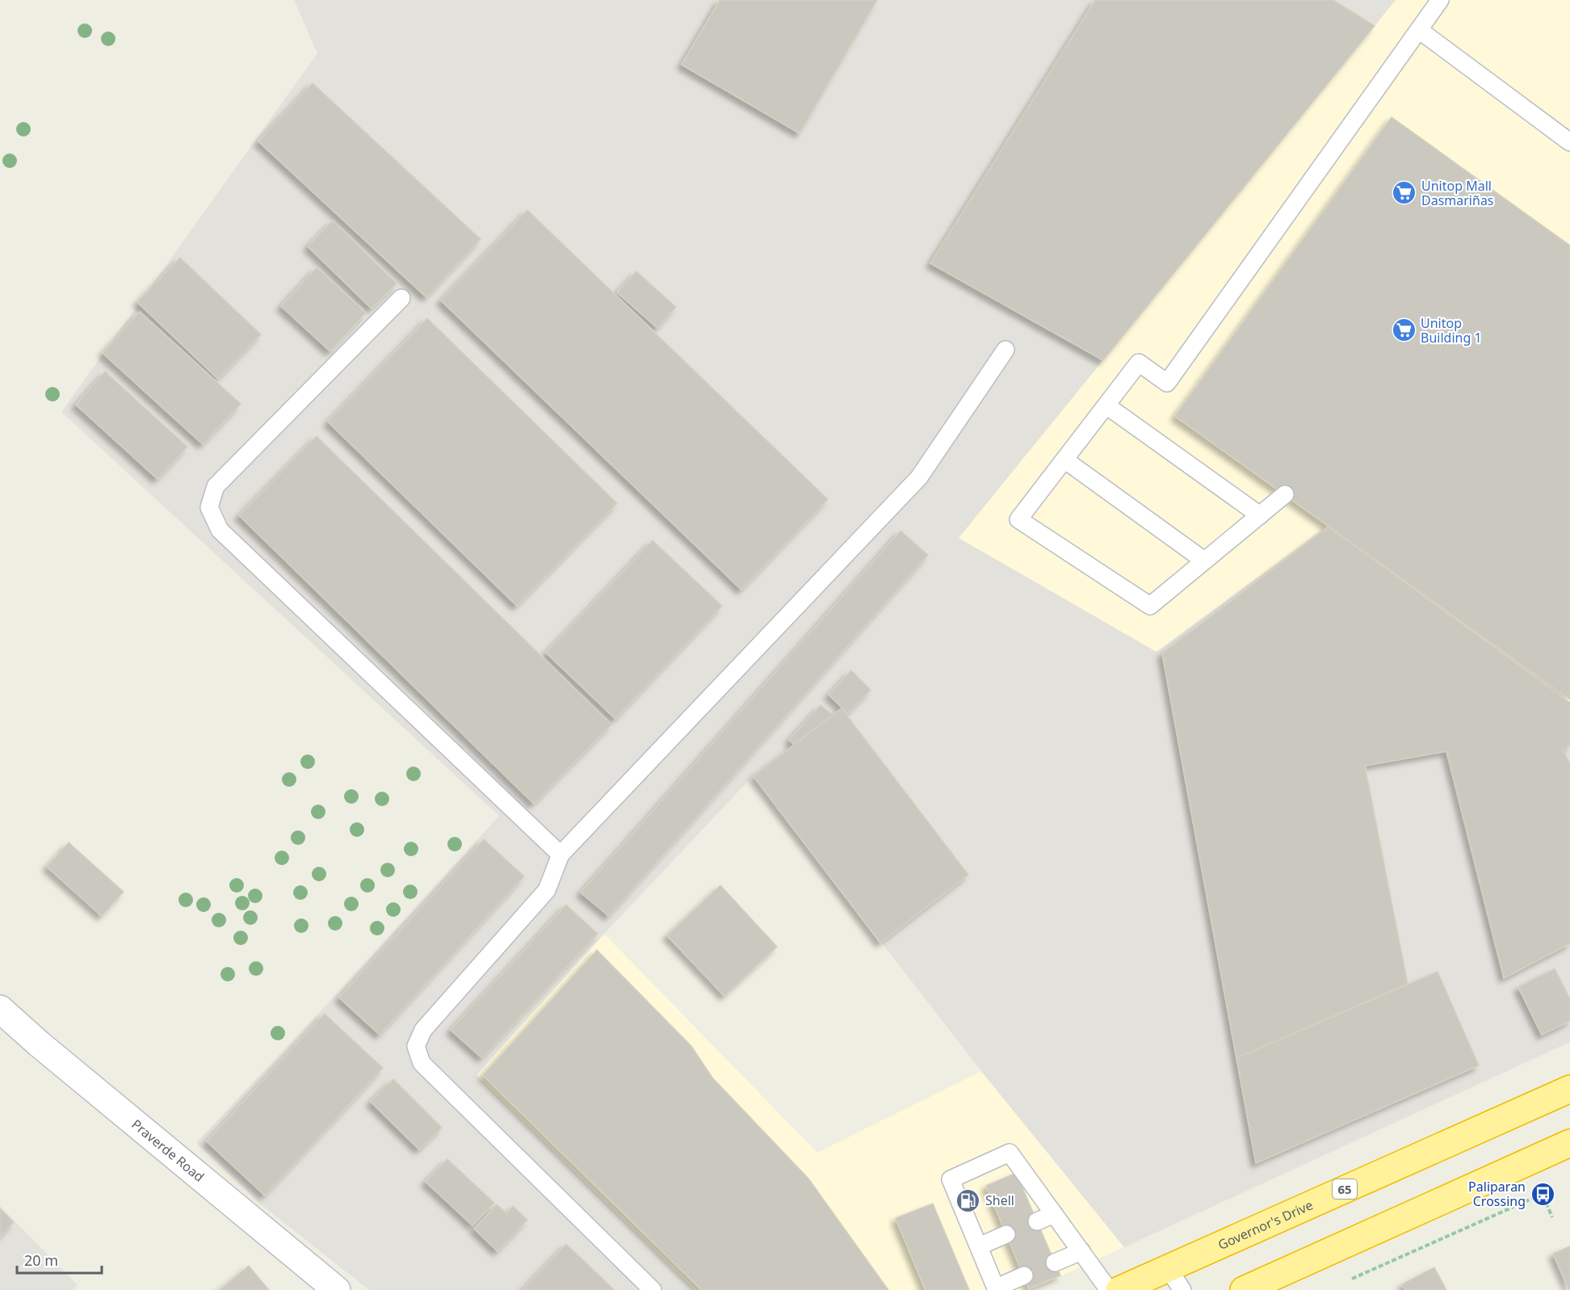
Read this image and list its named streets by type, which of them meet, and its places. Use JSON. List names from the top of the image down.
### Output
{
  "streets": {
    "highway": ["65", "Governor's Drive"],
    "street": ["Praverde Road"]
  },
  "places": {
    "supermarket": ["Unitop Mall Dasmariñas", "Unitop Building 1"],
    "bus stop": ["Paliparan Crossing"],
    "fuel station": ["Shell"]
  },
  "scale_bar": "20 m"
}
